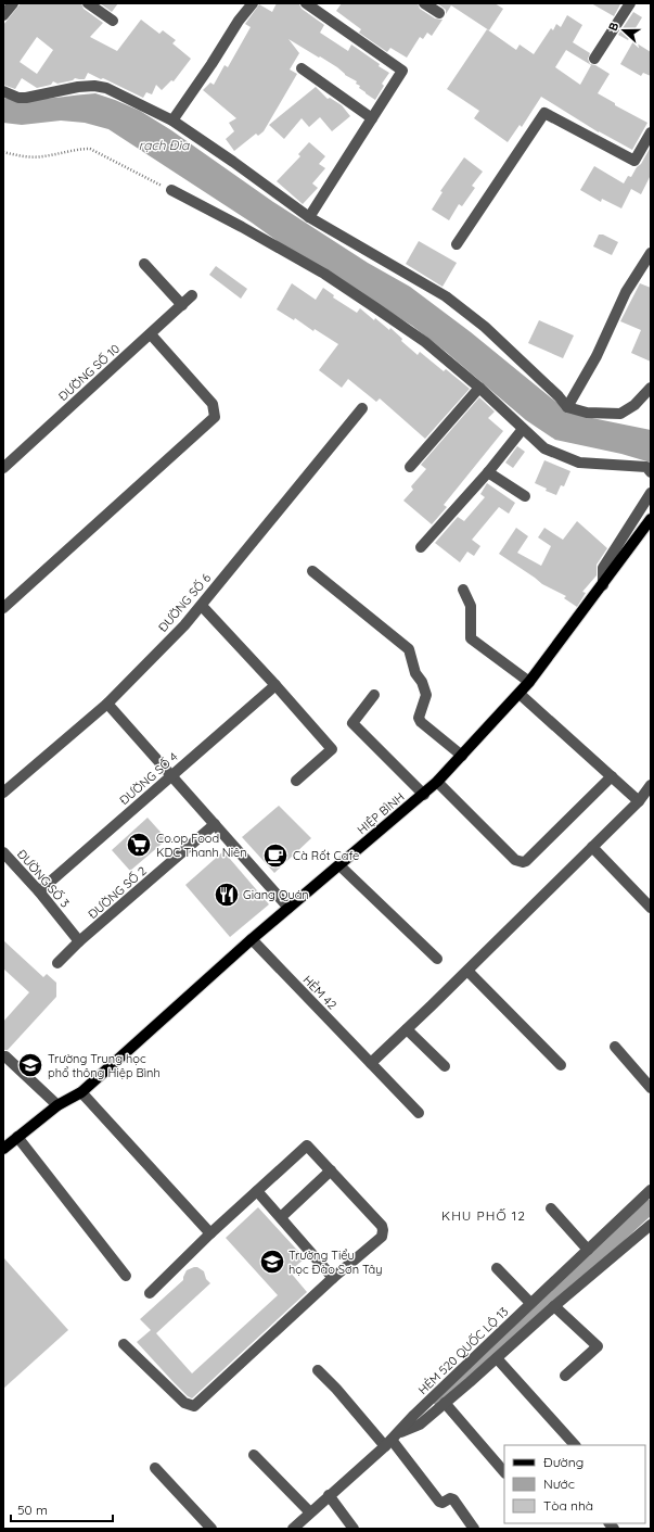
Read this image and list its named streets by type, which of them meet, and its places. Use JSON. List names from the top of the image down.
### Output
{
  "streets": {
    "main road": ["HIỆP BÌNH"],
    "street": [
      "ĐƯỜNG SỐ 10",
      "ĐƯỜNG SỐ 6",
      "ĐƯỜNG SỐ 4",
      "ĐƯỜNG SỐ 3",
      "ĐƯỜNG SỐ 2",
      "HẺM 42",
      "HẺM 520 QUỐC LỘ 13"
    ]
  },
  "crossings": [
    ["ĐƯỜNG SỐ 4", "ĐƯỜNG SỐ 3"],
    ["HIỆP BÌNH", "HẺM 42"],
    ["ĐƯỜNG SỐ 3", "ĐƯỜNG SỐ 2"]
  ],
  "districts": ["KHU PHỐ 12"],
  "water": ["rạch Đìa"],
  "places": {
    "supermarket": ["Co.op Food KDC Thanh Niên"],
    "cafe": ["Cà Rốt Cafe"],
    "restaurant": ["Giang Quán"],
    "school or university": ["Trường Trung học phổ thông Hiệp Bình", "Trường Tiểu học Đào Sơn Tây"]
  },
  "legend": ["Đường", "Nước", "Tòa nhà"],
  "scale_bar": "50 m",
  "north": "left"
}
